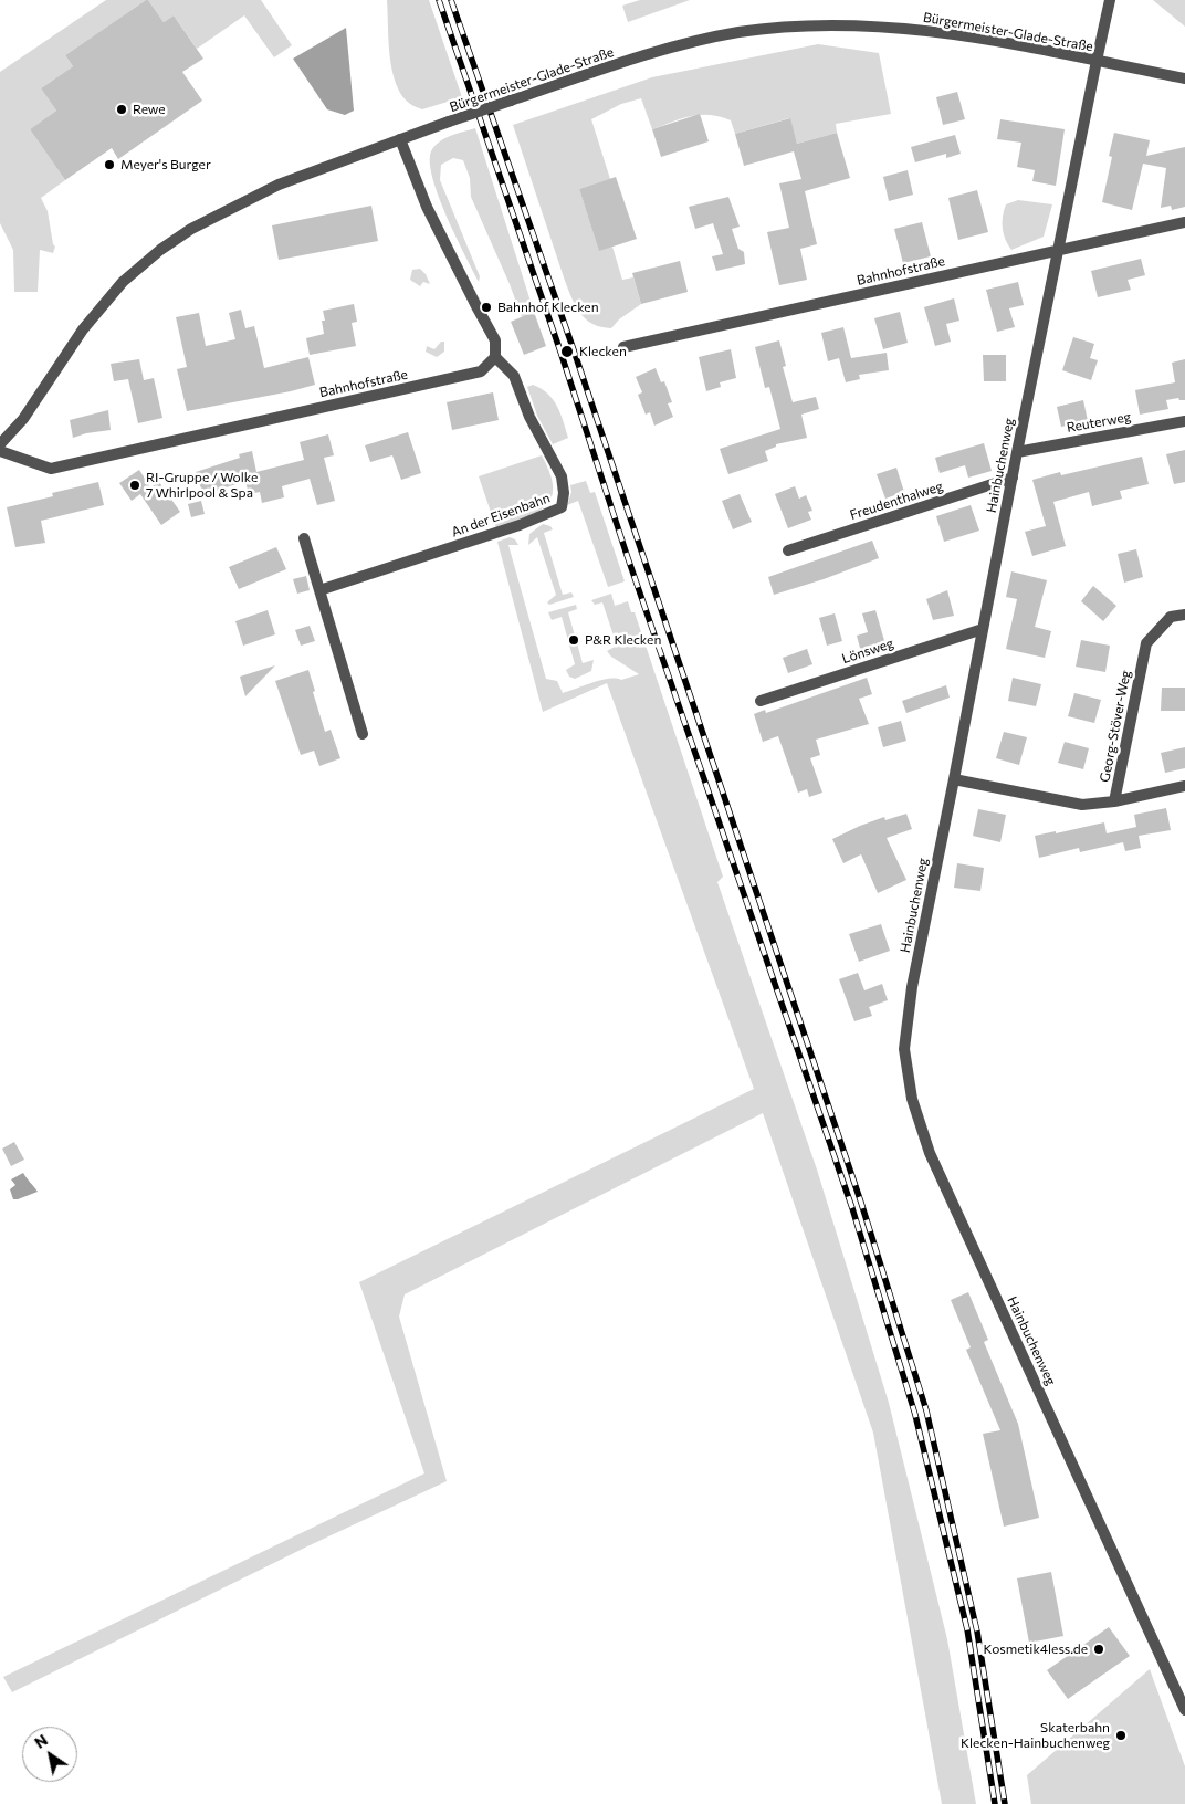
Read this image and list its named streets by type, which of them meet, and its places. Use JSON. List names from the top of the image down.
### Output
{
  "streets": {
    "street": [
      "Bürgermeister-Glade-Straße",
      "Bahnhofstraße",
      "Reuterweg",
      "Hainbuchenweg",
      "Freudenthalweg",
      "An der Eisenbahn",
      "Lönsweg",
      "Georg-Stöver-Weg"
    ]
  },
  "crossings": [
    ["Bürgermeister-Glade-Straße", "Hainbuchenweg"],
    ["Bahnhofstraße", "Hainbuchenweg"],
    ["Bahnhofstraße", "An der Eisenbahn"],
    ["Reuterweg", "Hainbuchenweg"],
    ["Hainbuchenweg", "Freudenthalweg"],
    ["Hainbuchenweg", "Lönsweg"],
    ["Hainbuchenweg", "Georg-Stöver-Weg"]
  ],
  "places": [
    "Rewe",
    "Meyer's Burger",
    "Bahnhof Klecken",
    "Klecken",
    "RI-Gruppe / Wolke 7 Whirlpool & Spa",
    "P&R Klecken",
    "Kosmetik4less.de",
    "Skaterbahn Klecken-Hainbuchenweg"
  ],
  "north": "top left"
}
